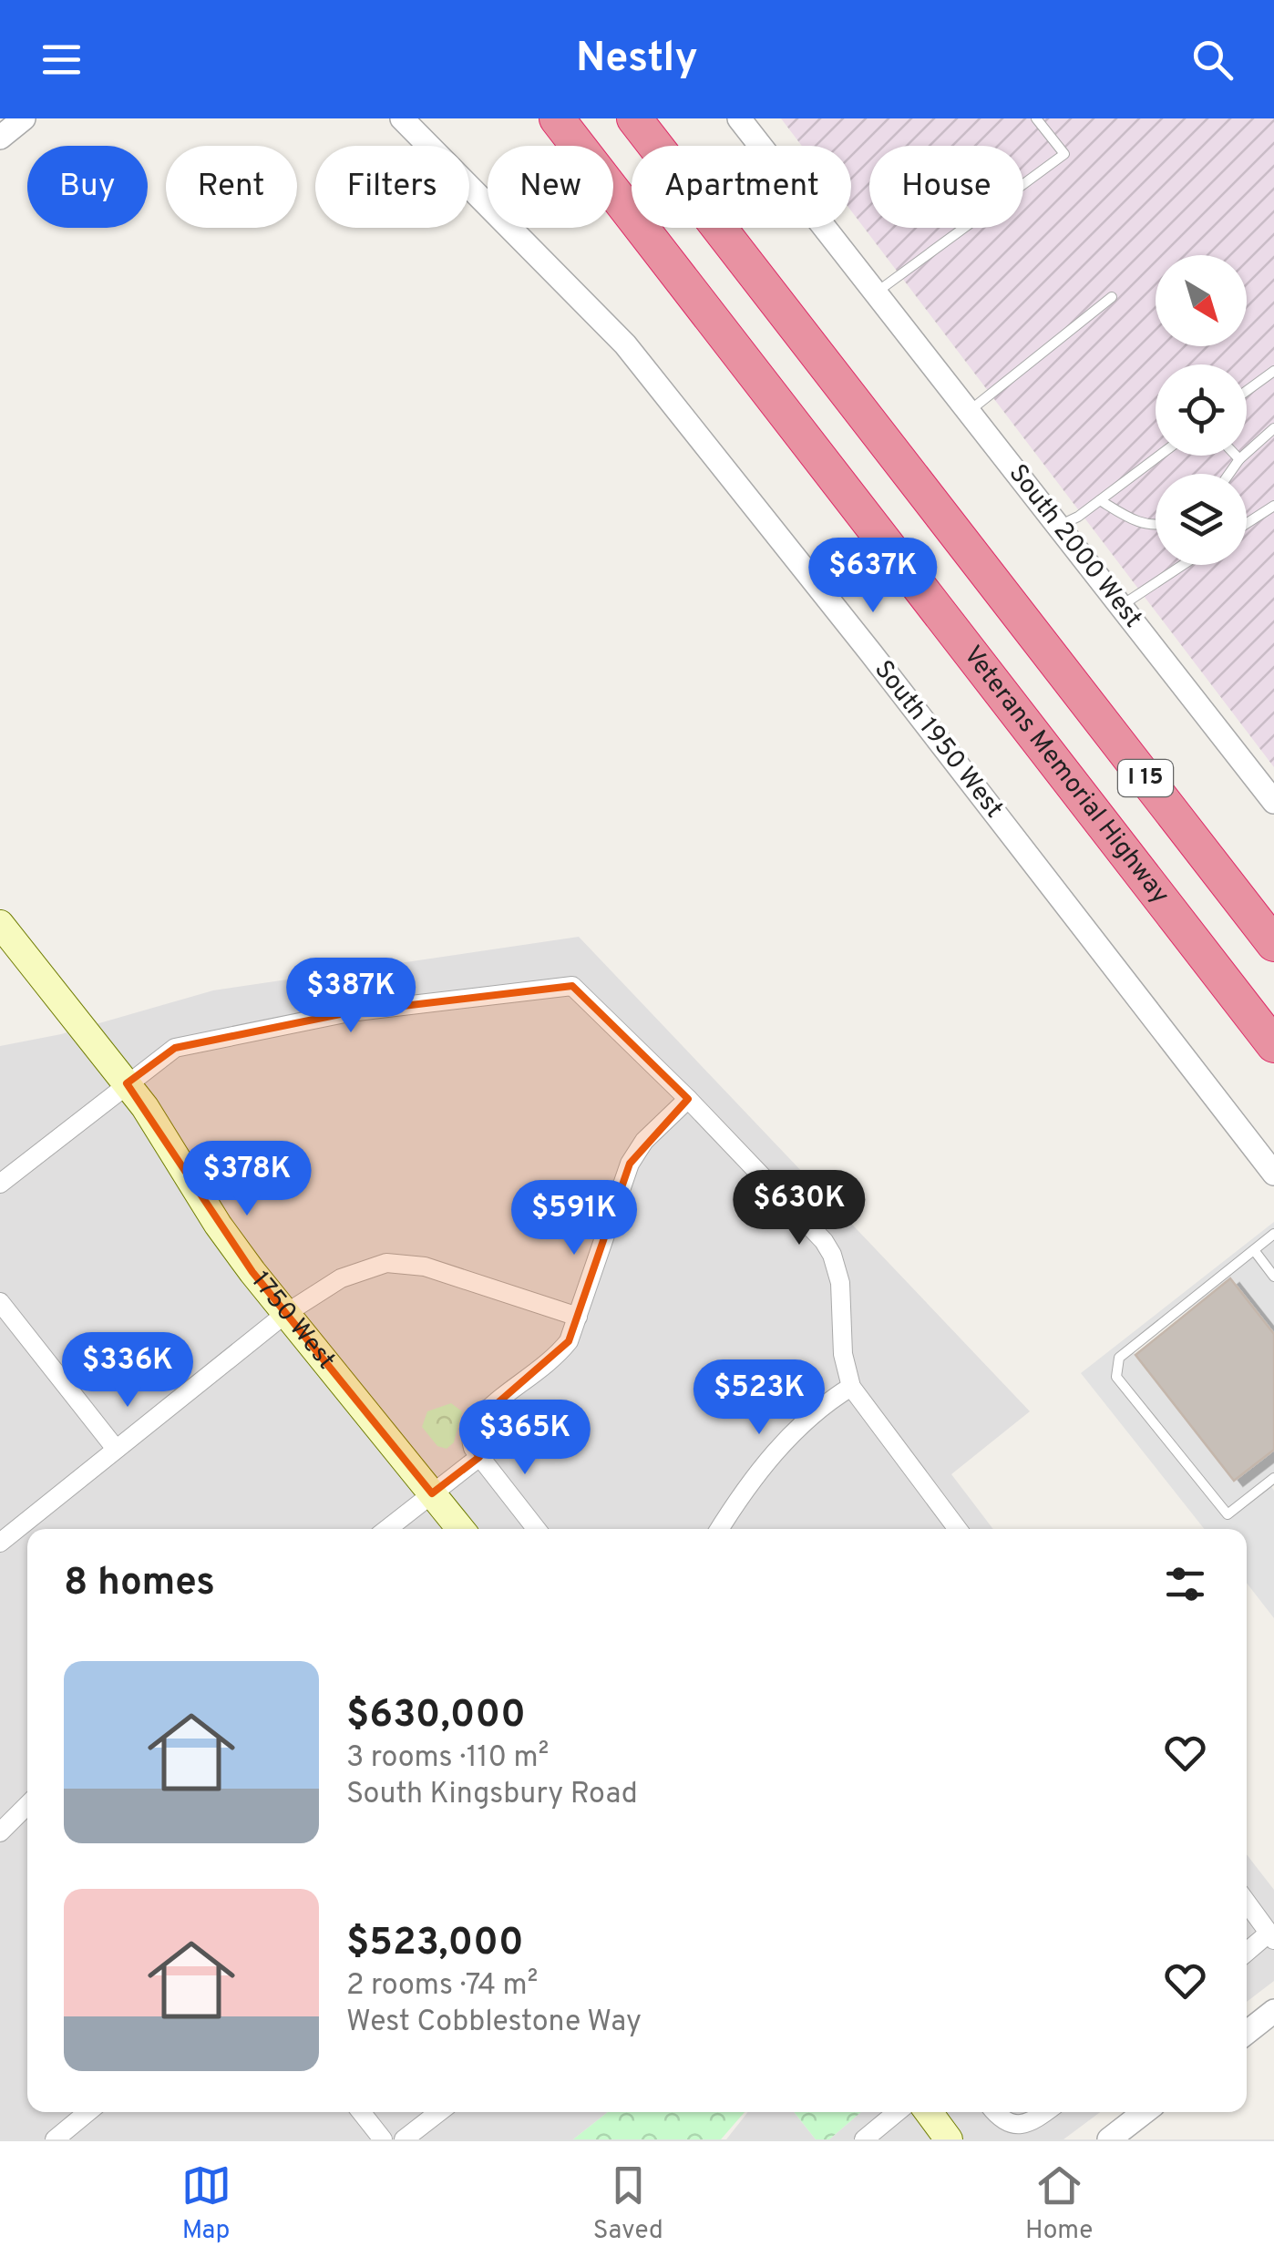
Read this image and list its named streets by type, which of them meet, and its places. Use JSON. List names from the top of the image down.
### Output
{
  "streets": {
    "highway": ["Veterans Memorial Highway", "I 15"],
    "main road": ["1750 West"],
    "street": ["South 2000 West", "South 1950 West"]
  },
  "north": "bottom right",
  "page": {
    "header": "Nestly",
    "chip": [
      "Buy",
      "Rent",
      "Filters",
      "New",
      "Apartment",
      "House"
    ],
    "price": [
      "$637K",
      "$387K",
      "$378K",
      "$630K",
      "$591K",
      "$336K",
      "$523K",
      "$365K"
    ],
    "heading": "8 homes",
    "list": [
      {
        "name": "$630,000",
        "note": "3 rooms · 110 m² · South Kingsbury Road"
      },
      {
        "name": "$523,000",
        "note": "2 rooms · 74 m² · West Cobblestone Way"
      }
    ],
    "tabs": ["Map", "Saved", "Home"]
  }
}
